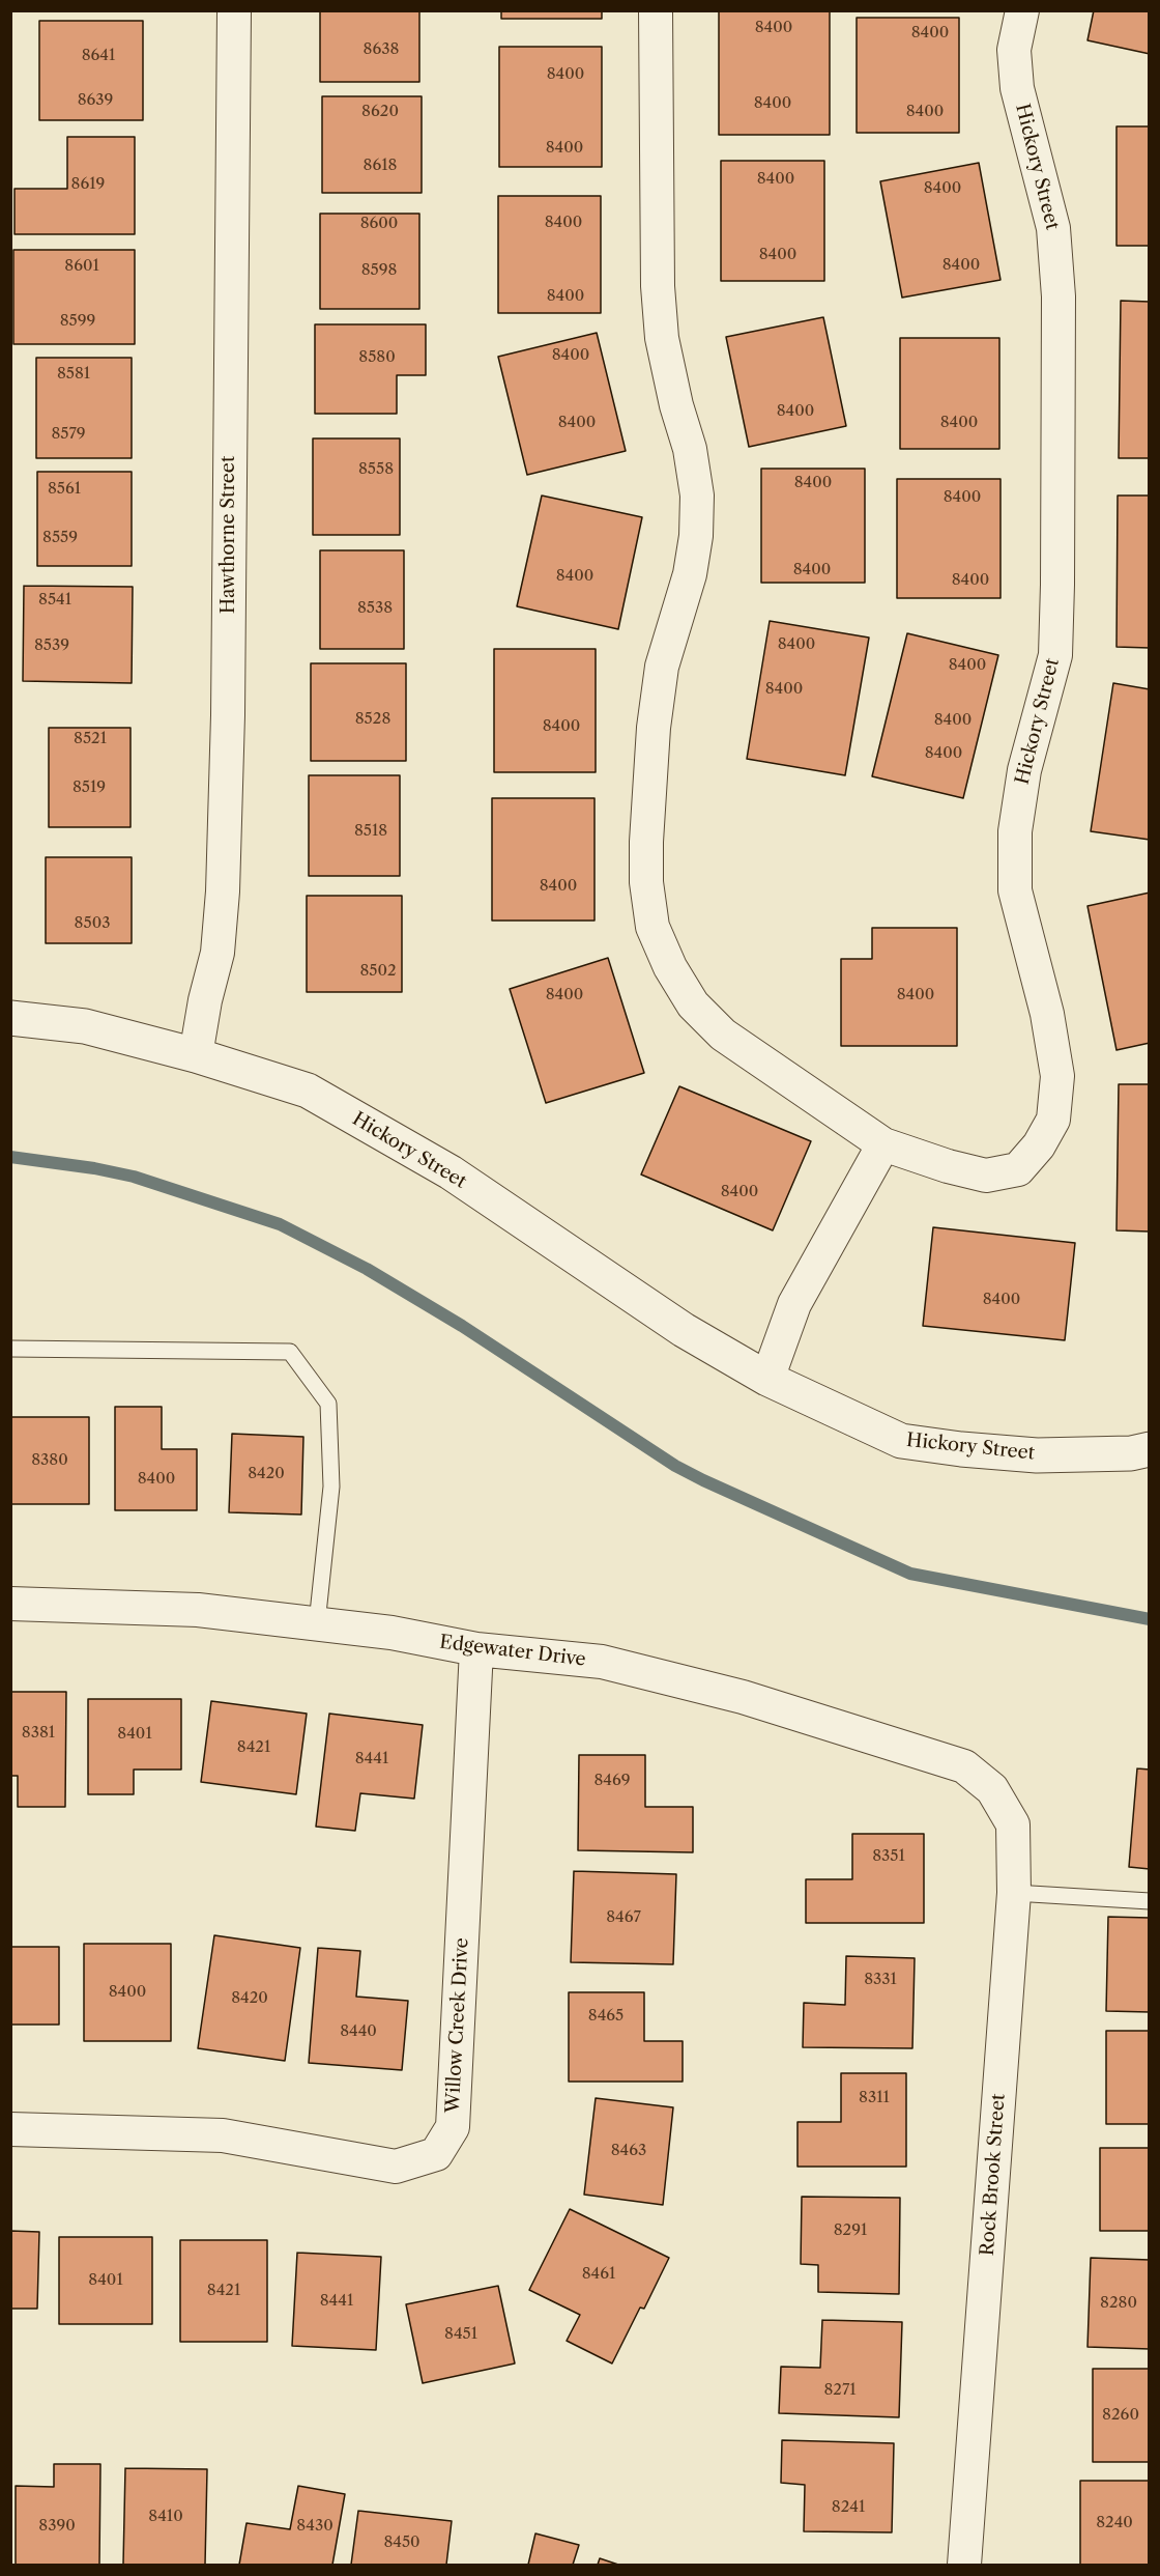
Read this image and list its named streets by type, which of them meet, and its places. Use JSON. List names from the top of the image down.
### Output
{
  "streets": {
    "street": [
      "Hickory Street",
      "Hawthorne Street",
      "Edgewater Drive",
      "Willow Creek Drive",
      "Rock Brook Street"
    ]
  },
  "crossings": [
    ["Hickory Street", "Hawthorne Street"],
    ["Edgewater Drive", "Willow Creek Drive"],
    ["Edgewater Drive", "Rock Brook Street"]
  ],
  "house_numbers": [
    "8400",
    "8400",
    "8638",
    "8641",
    "8400",
    "8639",
    "8400",
    "8620",
    "8400",
    "8400",
    "8618",
    "8400",
    "8619",
    "8400",
    "8400",
    "8600",
    "8400",
    "8400",
    "8601",
    "8598",
    "8400",
    "8599",
    "8400",
    "8580",
    "8581",
    "8400",
    "8400",
    "8400",
    "8579",
    "8558",
    "8400",
    "8561",
    "8400",
    "8559",
    "8400",
    "8400",
    "8400",
    "8541",
    "8538",
    "8400",
    "8539",
    "8400",
    "8400",
    "8528",
    "8400",
    "8400",
    "8521",
    "8400",
    "8519",
    "8518",
    "8400",
    "8503",
    "8502",
    "8400",
    "8400",
    "8400",
    "8400",
    "8380",
    "8420",
    "8400",
    "8381",
    "8401",
    "8421",
    "8441",
    "8469",
    "8351",
    "8467",
    "8331",
    "8400",
    "8420",
    "8465",
    "8440",
    "8311",
    "8463",
    "8291",
    "8461",
    "8401",
    "8421",
    "8441",
    "8280",
    "8451",
    "8271",
    "8260",
    "8241",
    "8410",
    "8240",
    "8390",
    "8430",
    "8450"
  ]
}
